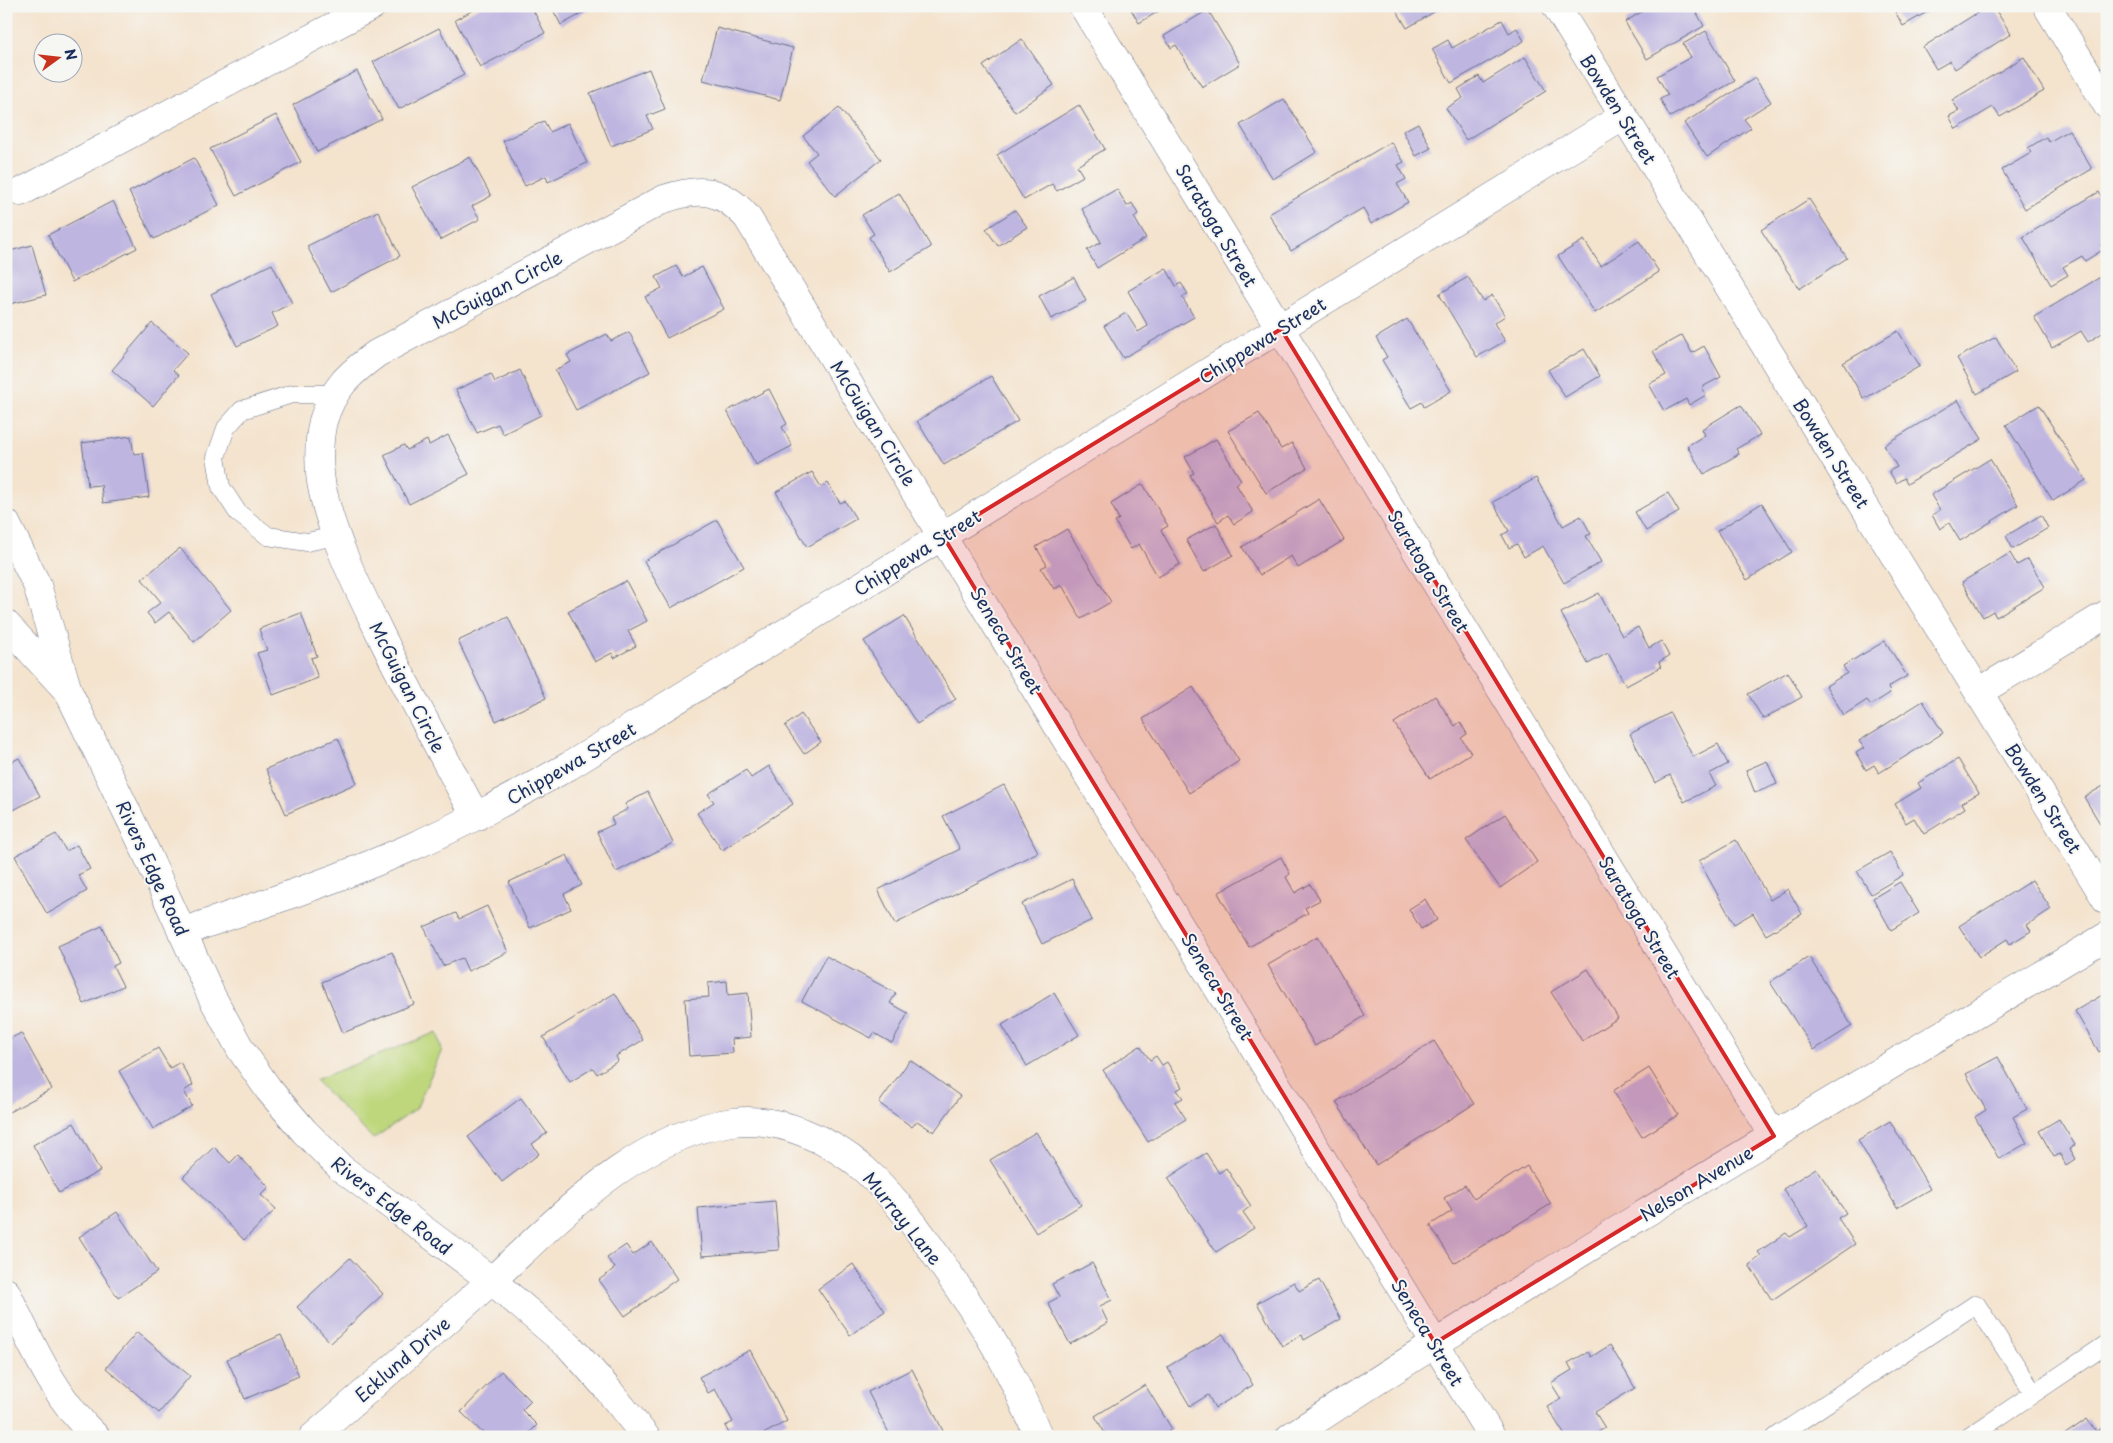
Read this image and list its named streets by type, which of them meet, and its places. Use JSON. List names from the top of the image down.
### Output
{
  "streets": {
    "street": [
      "Bowden Street",
      "Saratoga Street",
      "McGuigan Circle",
      "Chippewa Street",
      "Seneca Street",
      "Rivers Edge Road",
      "Nelson Avenue",
      "Murray Lane",
      "Ecklund Drive"
    ]
  },
  "crossings": [
    ["Bowden Street", "Chippewa Street"],
    ["Saratoga Street", "Chippewa Street"],
    ["Saratoga Street", "Nelson Avenue"],
    ["McGuigan Circle", "Chippewa Street"],
    ["McGuigan Circle", "Seneca Street"],
    ["Chippewa Street", "Seneca Street"],
    ["Chippewa Street", "Rivers Edge Road"],
    ["Seneca Street", "Nelson Avenue"],
    ["Rivers Edge Road", "Murray Lane"],
    ["Rivers Edge Road", "Ecklund Drive"],
    ["Murray Lane", "Ecklund Drive"]
  ],
  "north": "right"
}
